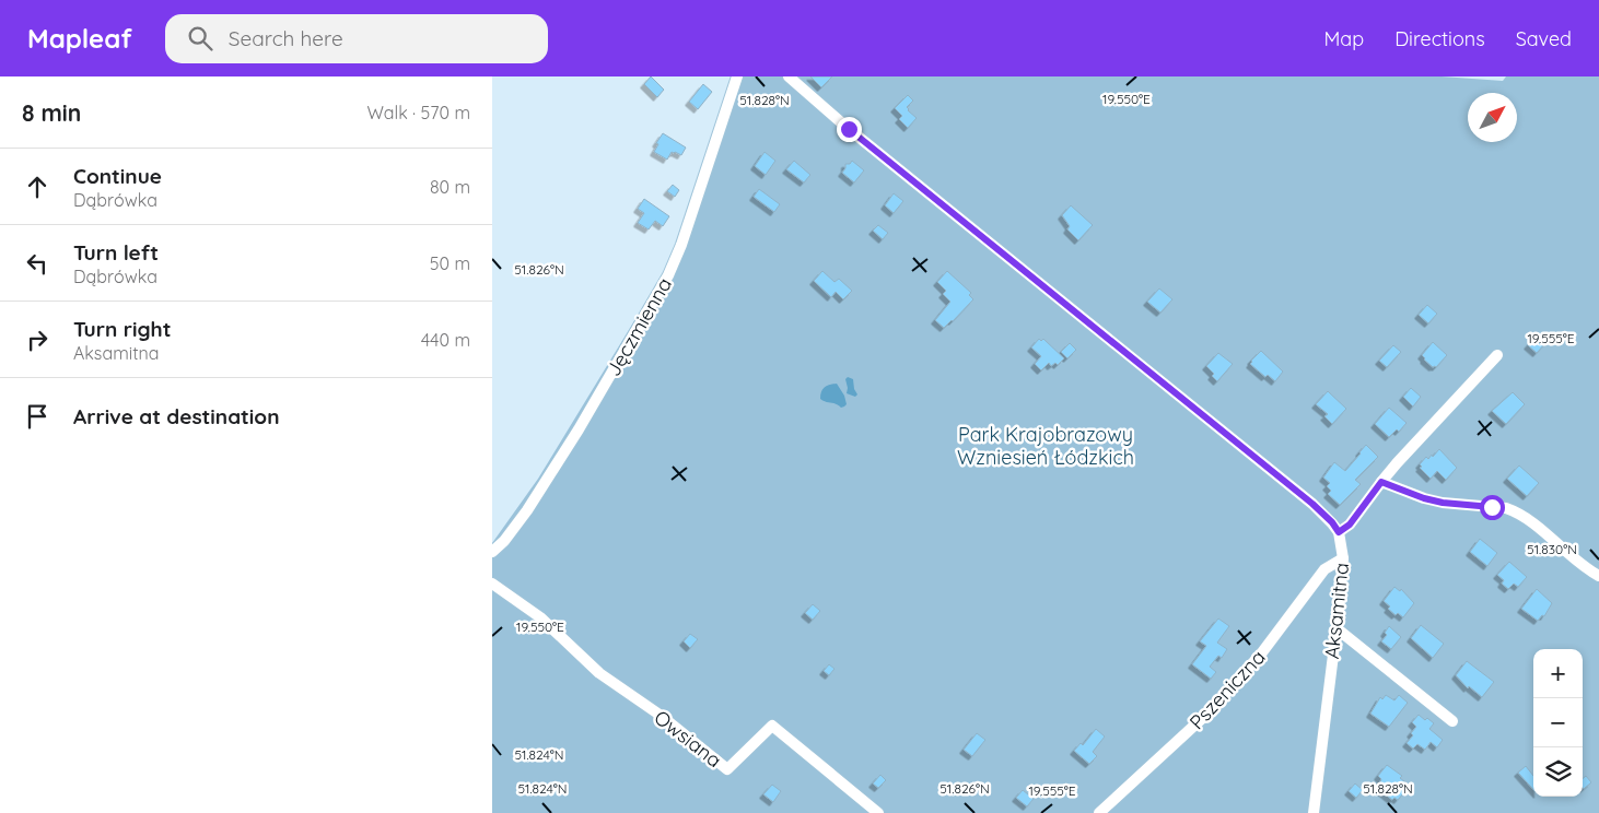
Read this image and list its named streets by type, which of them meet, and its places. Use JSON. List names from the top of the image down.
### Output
{
  "streets": {
    "street": [
      "Jęczmienna",
      "Aksamitna",
      "Pszeniczna",
      "Owsiana"
    ]
  },
  "crossings": [
    ["Aksamitna", "Pszeniczna"]
  ],
  "parks": ["Park Krajobrazowy Wzniesień Łódzkich"],
  "north": "top right",
  "page": {
    "header": "Mapleaf",
    "search": "Search here",
    "nav": ["Map", "Directions", "Saved"],
    "heading": ["8 min", "Walk · 570 m"],
    "list": [
      ["Continue", "Dąbrówka", "80 m"],
      ["Turn left", "Dąbrówka", "50 m"],
      ["Turn right", "Aksamitna", "440 m"],
      "Arrive at destination"
    ],
    "map_buttons": ["+", "−"]
  },
  "coordinates": [
    "19.550°E",
    "51.828°N",
    "51.826°N",
    "19.555°E",
    "51.830°N",
    "51.824°N"
  ]
}
